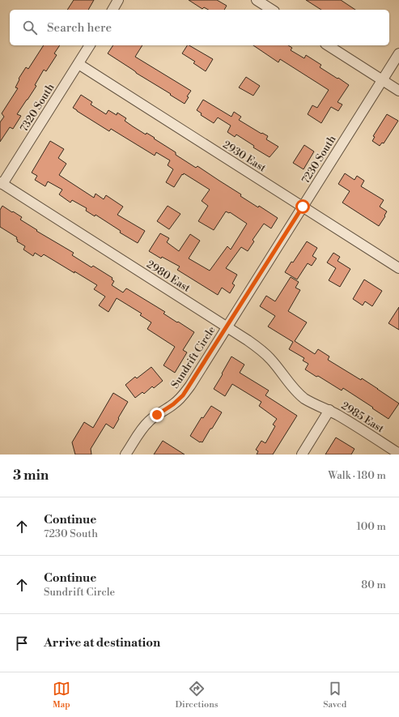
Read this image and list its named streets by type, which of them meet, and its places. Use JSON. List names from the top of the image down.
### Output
{
  "streets": {
    "street": [
      "7320 South",
      "2930 East",
      "7230 South",
      "2980 East",
      "Sundrift Circle",
      "2985 East"
    ]
  },
  "crossings": [
    ["7320 South", "2930 East"],
    ["7320 South", "2980 East"],
    ["2930 East", "7230 South"],
    ["7230 South", "2980 East"],
    ["7230 South", "Sundrift Circle"],
    ["2980 East", "Sundrift Circle"],
    ["2980 East", "2985 East"]
  ],
  "page": {
    "search": "Search here",
    "heading": ["3 min", "Walk · 180 m"],
    "list": [
      ["Continue", "7230 South", "100 m"],
      ["Continue", "Sundrift Circle", "80 m"],
      "Arrive at destination"
    ],
    "nav": ["Map", "Directions", "Saved"]
  }
}
